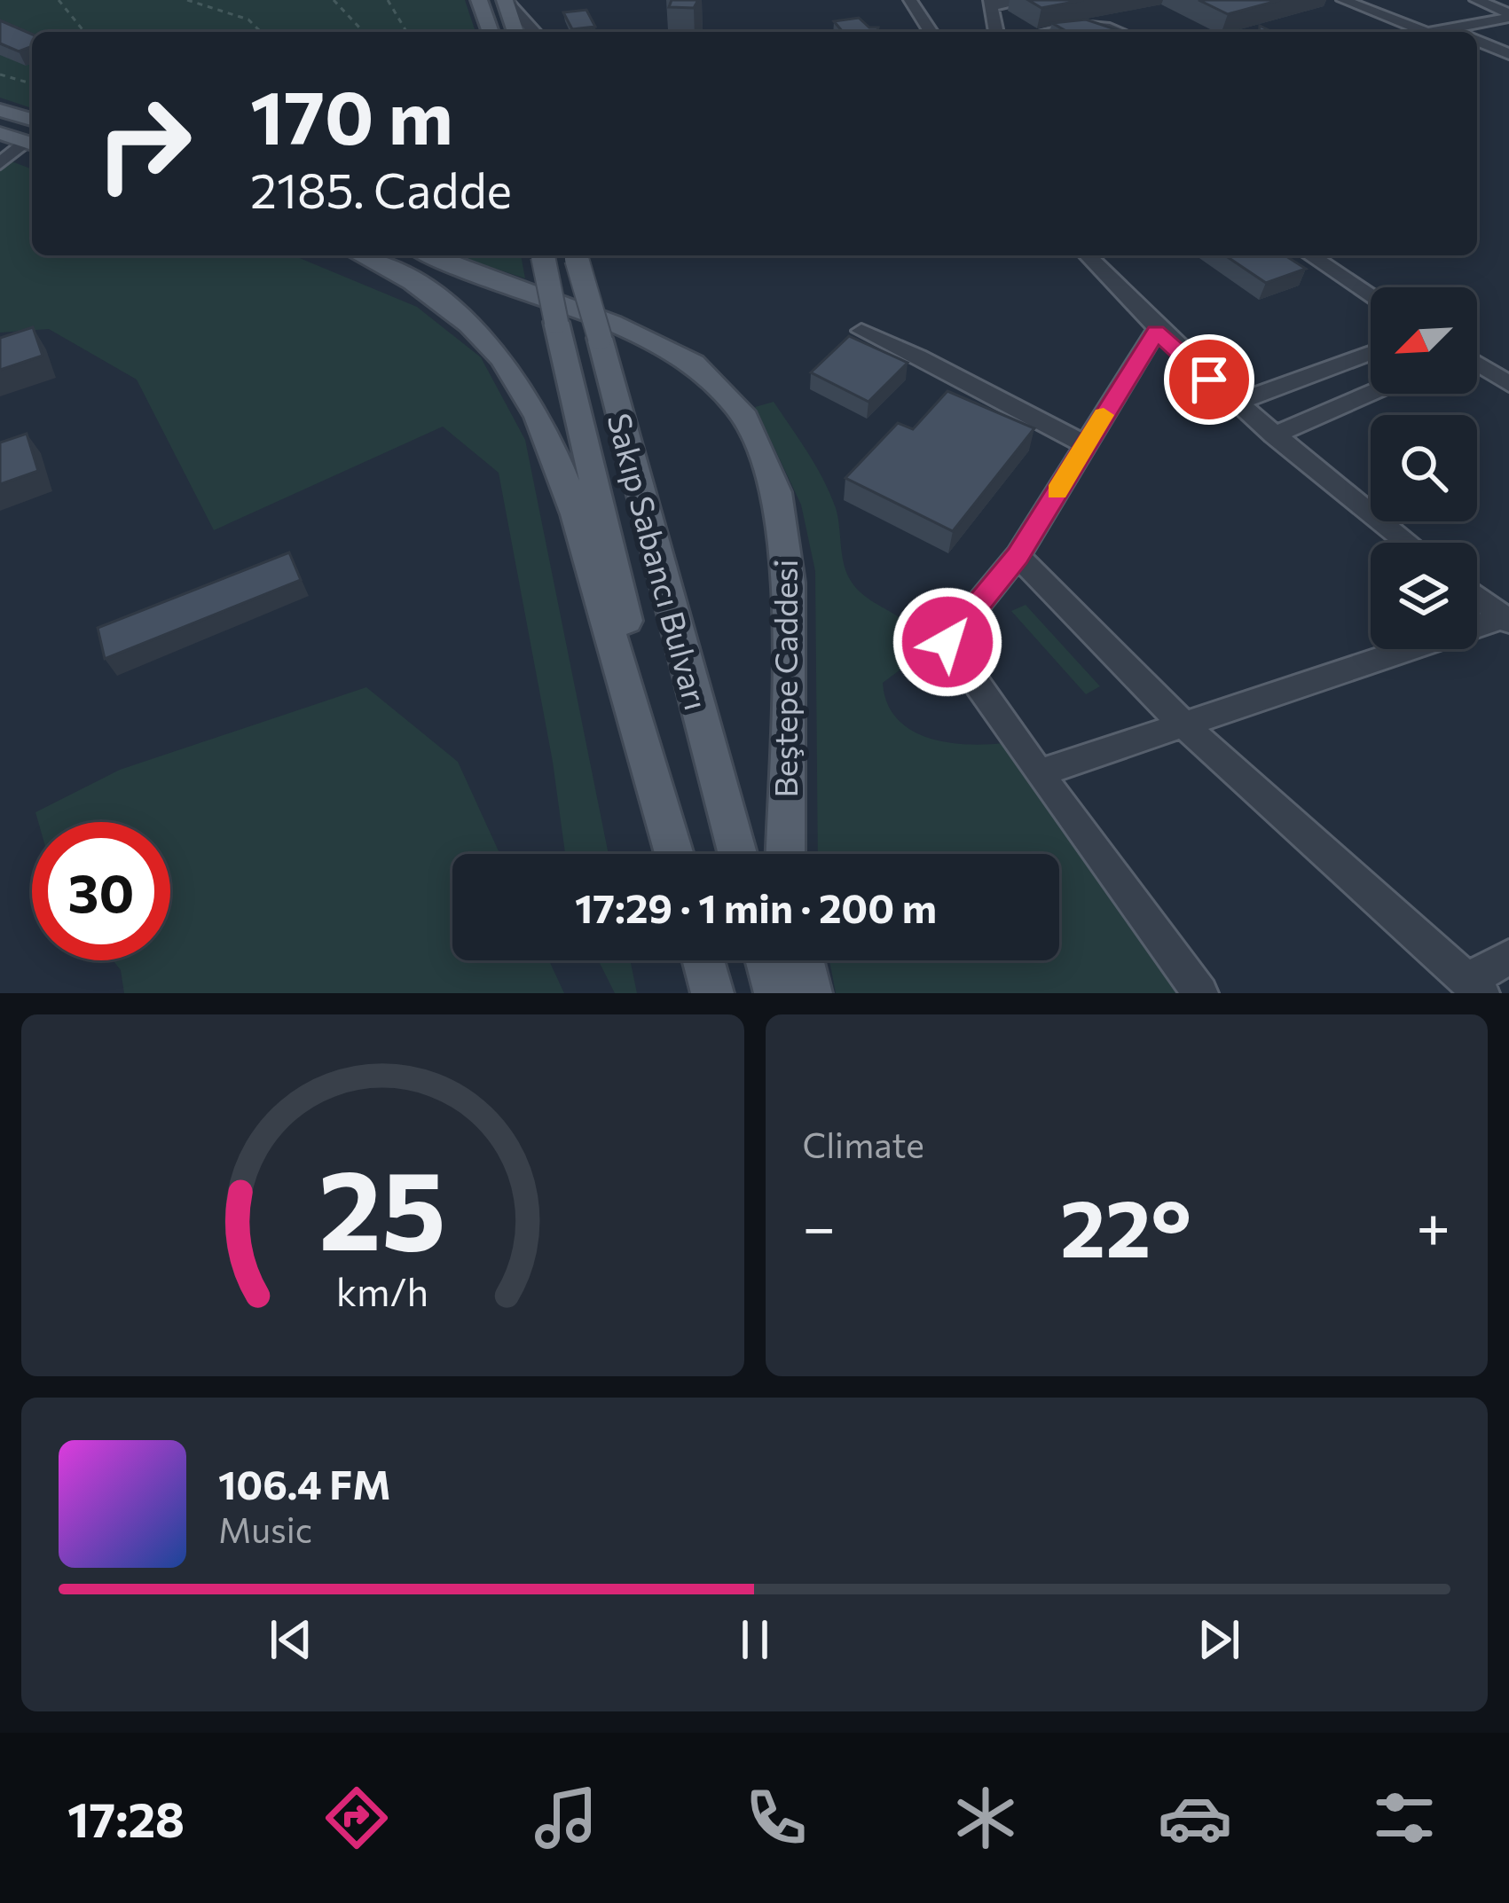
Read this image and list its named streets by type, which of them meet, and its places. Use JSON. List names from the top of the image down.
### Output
{
  "streets": {
    "main road": ["Sakıp Sabancı Bulvarı", "Beştepe Caddesi"]
  },
  "north": "bottom left",
  "page": {
    "turn": ["170 m", "2185. Cadde"],
    "limit": "30",
    "trip": "17:29 · 1 min · 200 m",
    "tile": "Climate",
    "heat": ["−", "22°", "+"],
    "song": ["106.4 FM", "Music"],
    "tabs": "17:28",
    "gauge": ["25", "km/h"]
  }
}
